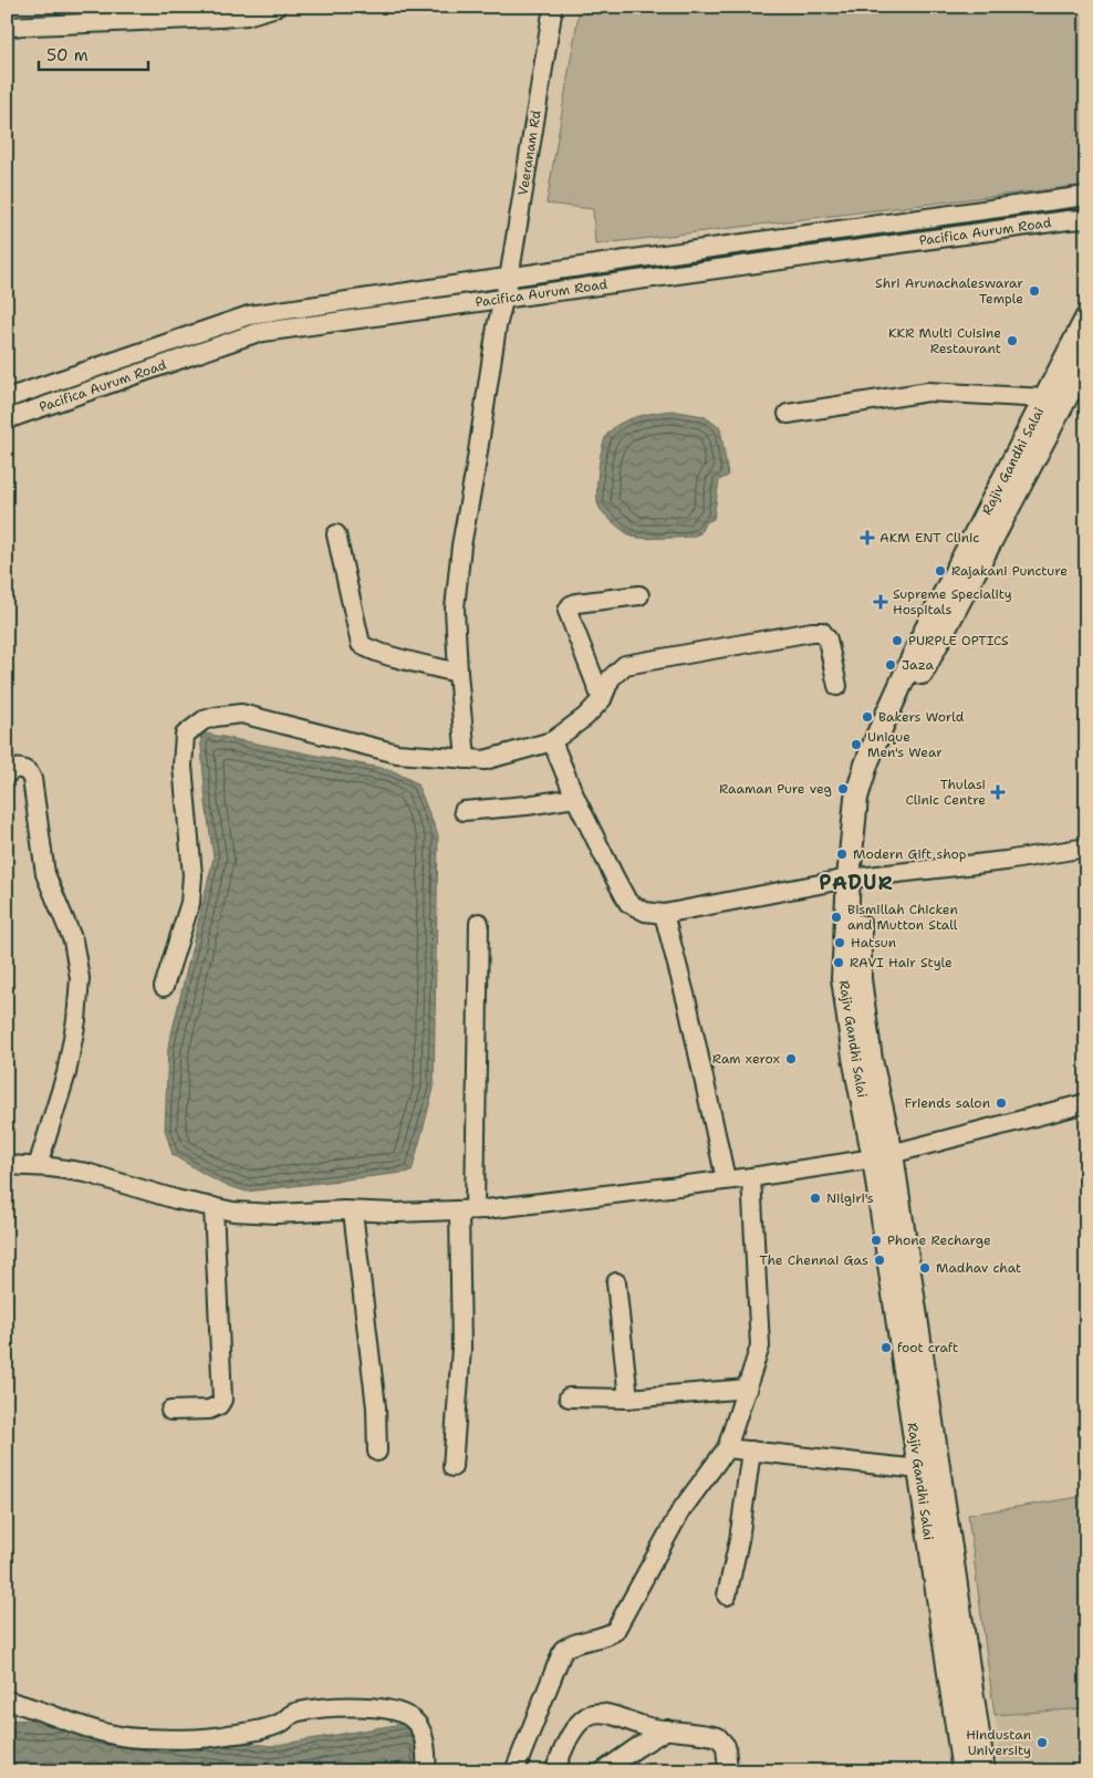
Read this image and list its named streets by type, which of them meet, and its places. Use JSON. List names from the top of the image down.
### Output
{
  "streets": {
    "main road": ["Rajiv Gandhi Salai"],
    "street": ["Veeranam Rd", "Pacifica Aurum Road"]
  },
  "crossings": [
    ["Veeranam Rd", "Pacifica Aurum Road"]
  ],
  "districts": ["PADUR"],
  "places": {
    "other": [
      "Shri Arunachaleswarar Temple",
      "KKR Multi Cuisine Restaurant",
      "Rajakani Puncture",
      "PURPLE OPTICS",
      "Jaza",
      "Bakers World",
      "Unique Men's Wear",
      "Raaman Pure veg",
      "Modern Gift shop",
      "Bismillah Chicken and Mutton Stall",
      "Hatsun",
      "RAVI Hair Style",
      "Ram xerox",
      "Friends salon",
      "Nilgiri's",
      "Phone Recharge",
      "The Chennai Gas",
      "Madhav chat",
      "foot craft",
      "Hindustan University"
    ],
    "health": ["AKM ENT Clinic", "Supreme Speciality Hospitals", "Thulasi Clinic Centre"]
  },
  "scale_bar": "50 m"
}
